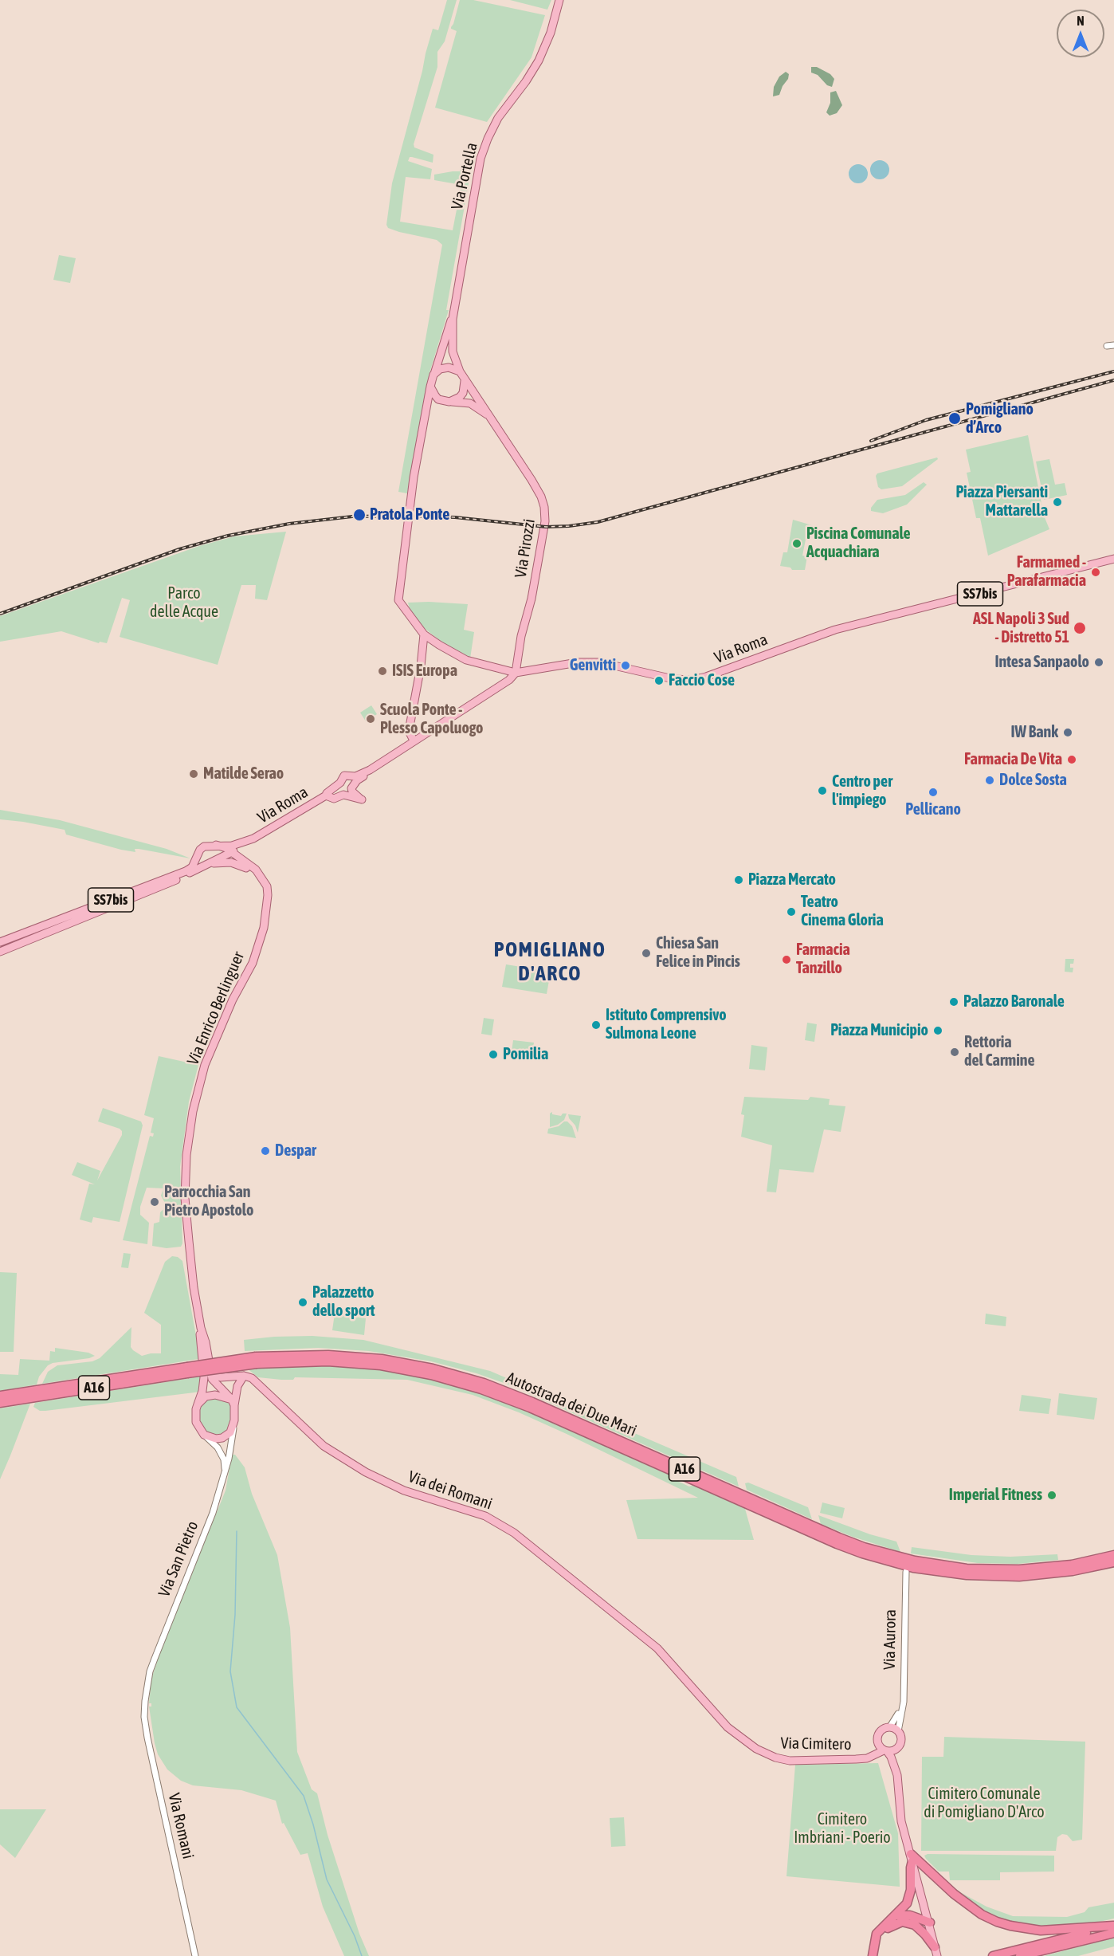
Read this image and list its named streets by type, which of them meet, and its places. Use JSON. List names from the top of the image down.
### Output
{
  "streets": {
    "highway": ["A16", "Autostrada dei Due Mari"],
    "main road": [
      "Via Portella",
      "Via Pirozzi",
      "SS7bis",
      "Via Roma",
      "Via Enrico Berlinguer",
      "Via dei Romani",
      "Via Cimitero"
    ],
    "street": ["Via San Pietro", "Via Aurora", "Via Romani"]
  },
  "crossings": [
    ["Via Portella", "Via Pirozzi"],
    ["Via Pirozzi", "Via Roma"],
    ["SS7bis", "Via Roma"],
    ["SS7bis", "Via Enrico Berlinguer"],
    ["Via Enrico Berlinguer", "Via San Pietro"],
    ["Via dei Romani", "Via Cimitero"],
    ["Via San Pietro", "Via Romani"]
  ],
  "districts": ["POMIGLIANO D'ARCO"],
  "parks": ["Parco delle Acque", "Cimitero Comunale di Pomigliano D'Arco", "Cimitero Imbriani - Poerio"],
  "places": [
    "Pomigliano d’Arco",
    "Piazza Piersanti Mattarella",
    "Pratola Ponte",
    "Piscina Comunale Acquachiara",
    "Farmamed - Parafarmacia",
    "ASL Napoli 3 Sud - Distretto 51",
    "Intesa Sanpaolo",
    "Genvitti",
    "ISIS Europa",
    "Faccio Cose",
    "Scuola Ponte - Plesso Capoluogo",
    "IW Bank",
    "Farmacia De Vita",
    "Matilde Serao",
    "Dolce Sosta",
    "Centro per l'impiego",
    "Pellicano",
    "Piazza Mercato",
    "Teatro Cinema Gloria",
    "Chiesa San Felice in Pincis",
    "Farmacia Tanzillo",
    "Palazzo Baronale",
    "Istituto Comprensivo Sulmona Leone",
    "Piazza Municipio",
    "Rettoria del Carmine",
    "Pomilia",
    "Despar",
    "Parrocchia San Pietro Apostolo",
    "Palazzetto dello sport",
    "Imperial Fitness"
  ],
  "north": "top"
}
